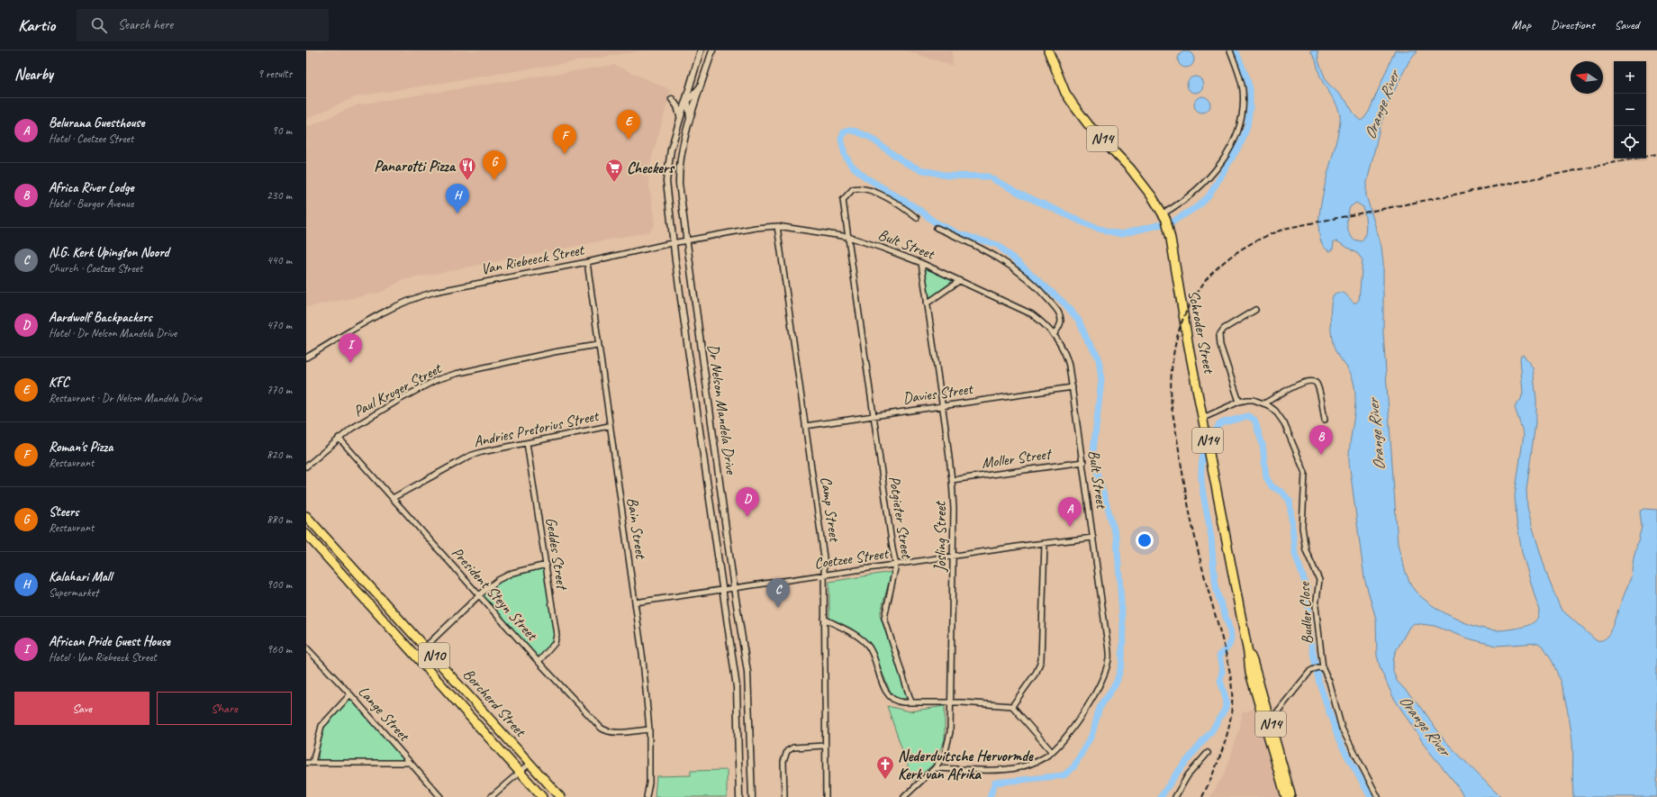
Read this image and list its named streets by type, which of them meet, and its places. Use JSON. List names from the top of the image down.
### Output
{
  "streets": {
    "highway": [
      "N14",
      "Schroder Street",
      "N10",
      "Borcherd Street"
    ],
    "street": [
      "Bult Street",
      "Van Riebeeck Street",
      "Paul Kruger Street",
      "Davies Street",
      "Dr Nelson Mandela Drive",
      "Andries Pretorius Street",
      "Moller Street",
      "Camp Street",
      "Potgieter Street",
      "Bain Street",
      "Josling Street",
      "Geddes Street",
      "Coetzee Street",
      "President Steyn Street",
      "Budler Close",
      "Lange Street"
    ]
  },
  "crossings": [
    ["Bult Street", "Van Riebeeck Street"],
    ["Bult Street", "Davies Street"],
    ["Bult Street", "Moller Street"],
    ["Bult Street", "Camp Street"],
    ["Bult Street", "Potgieter Street"],
    ["Bult Street", "Josling Street"],
    ["Bult Street", "Coetzee Street"],
    ["Van Riebeeck Street", "Dr Nelson Mandela Drive"],
    ["Van Riebeeck Street", "Camp Street"],
    ["Van Riebeeck Street", "Bain Street"],
    ["Paul Kruger Street", "Bain Street"],
    ["Paul Kruger Street", "President Steyn Street"],
    ["Davies Street", "Camp Street"],
    ["Davies Street", "Potgieter Street"],
    ["Davies Street", "Josling Street"],
    ["Dr Nelson Mandela Drive", "Coetzee Street"],
    ["Andries Pretorius Street", "Bain Street"],
    ["Andries Pretorius Street", "Geddes Street"],
    ["Andries Pretorius Street", "President Steyn Street"],
    ["Moller Street", "Josling Street"],
    ["Camp Street", "Coetzee Street"],
    ["Potgieter Street", "Coetzee Street"],
    ["Bain Street", "Coetzee Street"],
    ["Bain Street", "President Steyn Street"],
    ["Josling Street", "Coetzee Street"],
    ["Geddes Street", "President Steyn Street"]
  ],
  "water": ["Orange River"],
  "places": {
    "restaurant": ["Panarotti Pizza"],
    "supermarket": ["Checkers"],
    "church": ["Nederduitsche Hervormde Kerk van Afrika"]
  },
  "north": "left",
  "page": {
    "header": "Kartio",
    "search": "Search here",
    "nav": ["Map", "Directions", "Saved"],
    "heading": ["Nearby", "9 results"],
    "map_buttons": ["+", "−"],
    "list": [
      {
        "mark": "A",
        "name": "Belurana Guesthouse",
        "note": "Hotel · Coetzee Street",
        "value": "90 m"
      },
      {
        "mark": "B",
        "name": "Africa River Lodge",
        "note": "Hotel · Burger Avenue",
        "value": "230 m"
      },
      {
        "mark": "C",
        "name": "N.G. Kerk Upington Noord",
        "note": "Church · Coetzee Street",
        "value": "440 m"
      },
      {
        "mark": "D",
        "name": "Aardwolf Backpackers",
        "note": "Hotel · Dr Nelson Mandela Drive",
        "value": "470 m"
      },
      {
        "mark": "E",
        "name": "KFC",
        "note": "Restaurant · Dr Nelson Mandela Drive",
        "value": "770 m"
      },
      {
        "mark": "F",
        "name": "Roman's Pizza",
        "note": "Restaurant",
        "value": "820 m"
      },
      {
        "mark": "G",
        "name": "Steers",
        "note": "Restaurant",
        "value": "880 m"
      },
      {
        "mark": "H",
        "name": "Kalahari Mall",
        "note": "Supermarket",
        "value": "900 m"
      },
      {
        "mark": "I",
        "name": "African Pride Guest House",
        "note": "Hotel · Van Riebeeck Street",
        "value": "960 m"
      }
    ],
    "pins": [
      "E",
      "F",
      "G",
      "H",
      "I",
      "B",
      "D",
      "A",
      "C"
    ],
    "buttons": ["Save", "Share"]
  }
}
